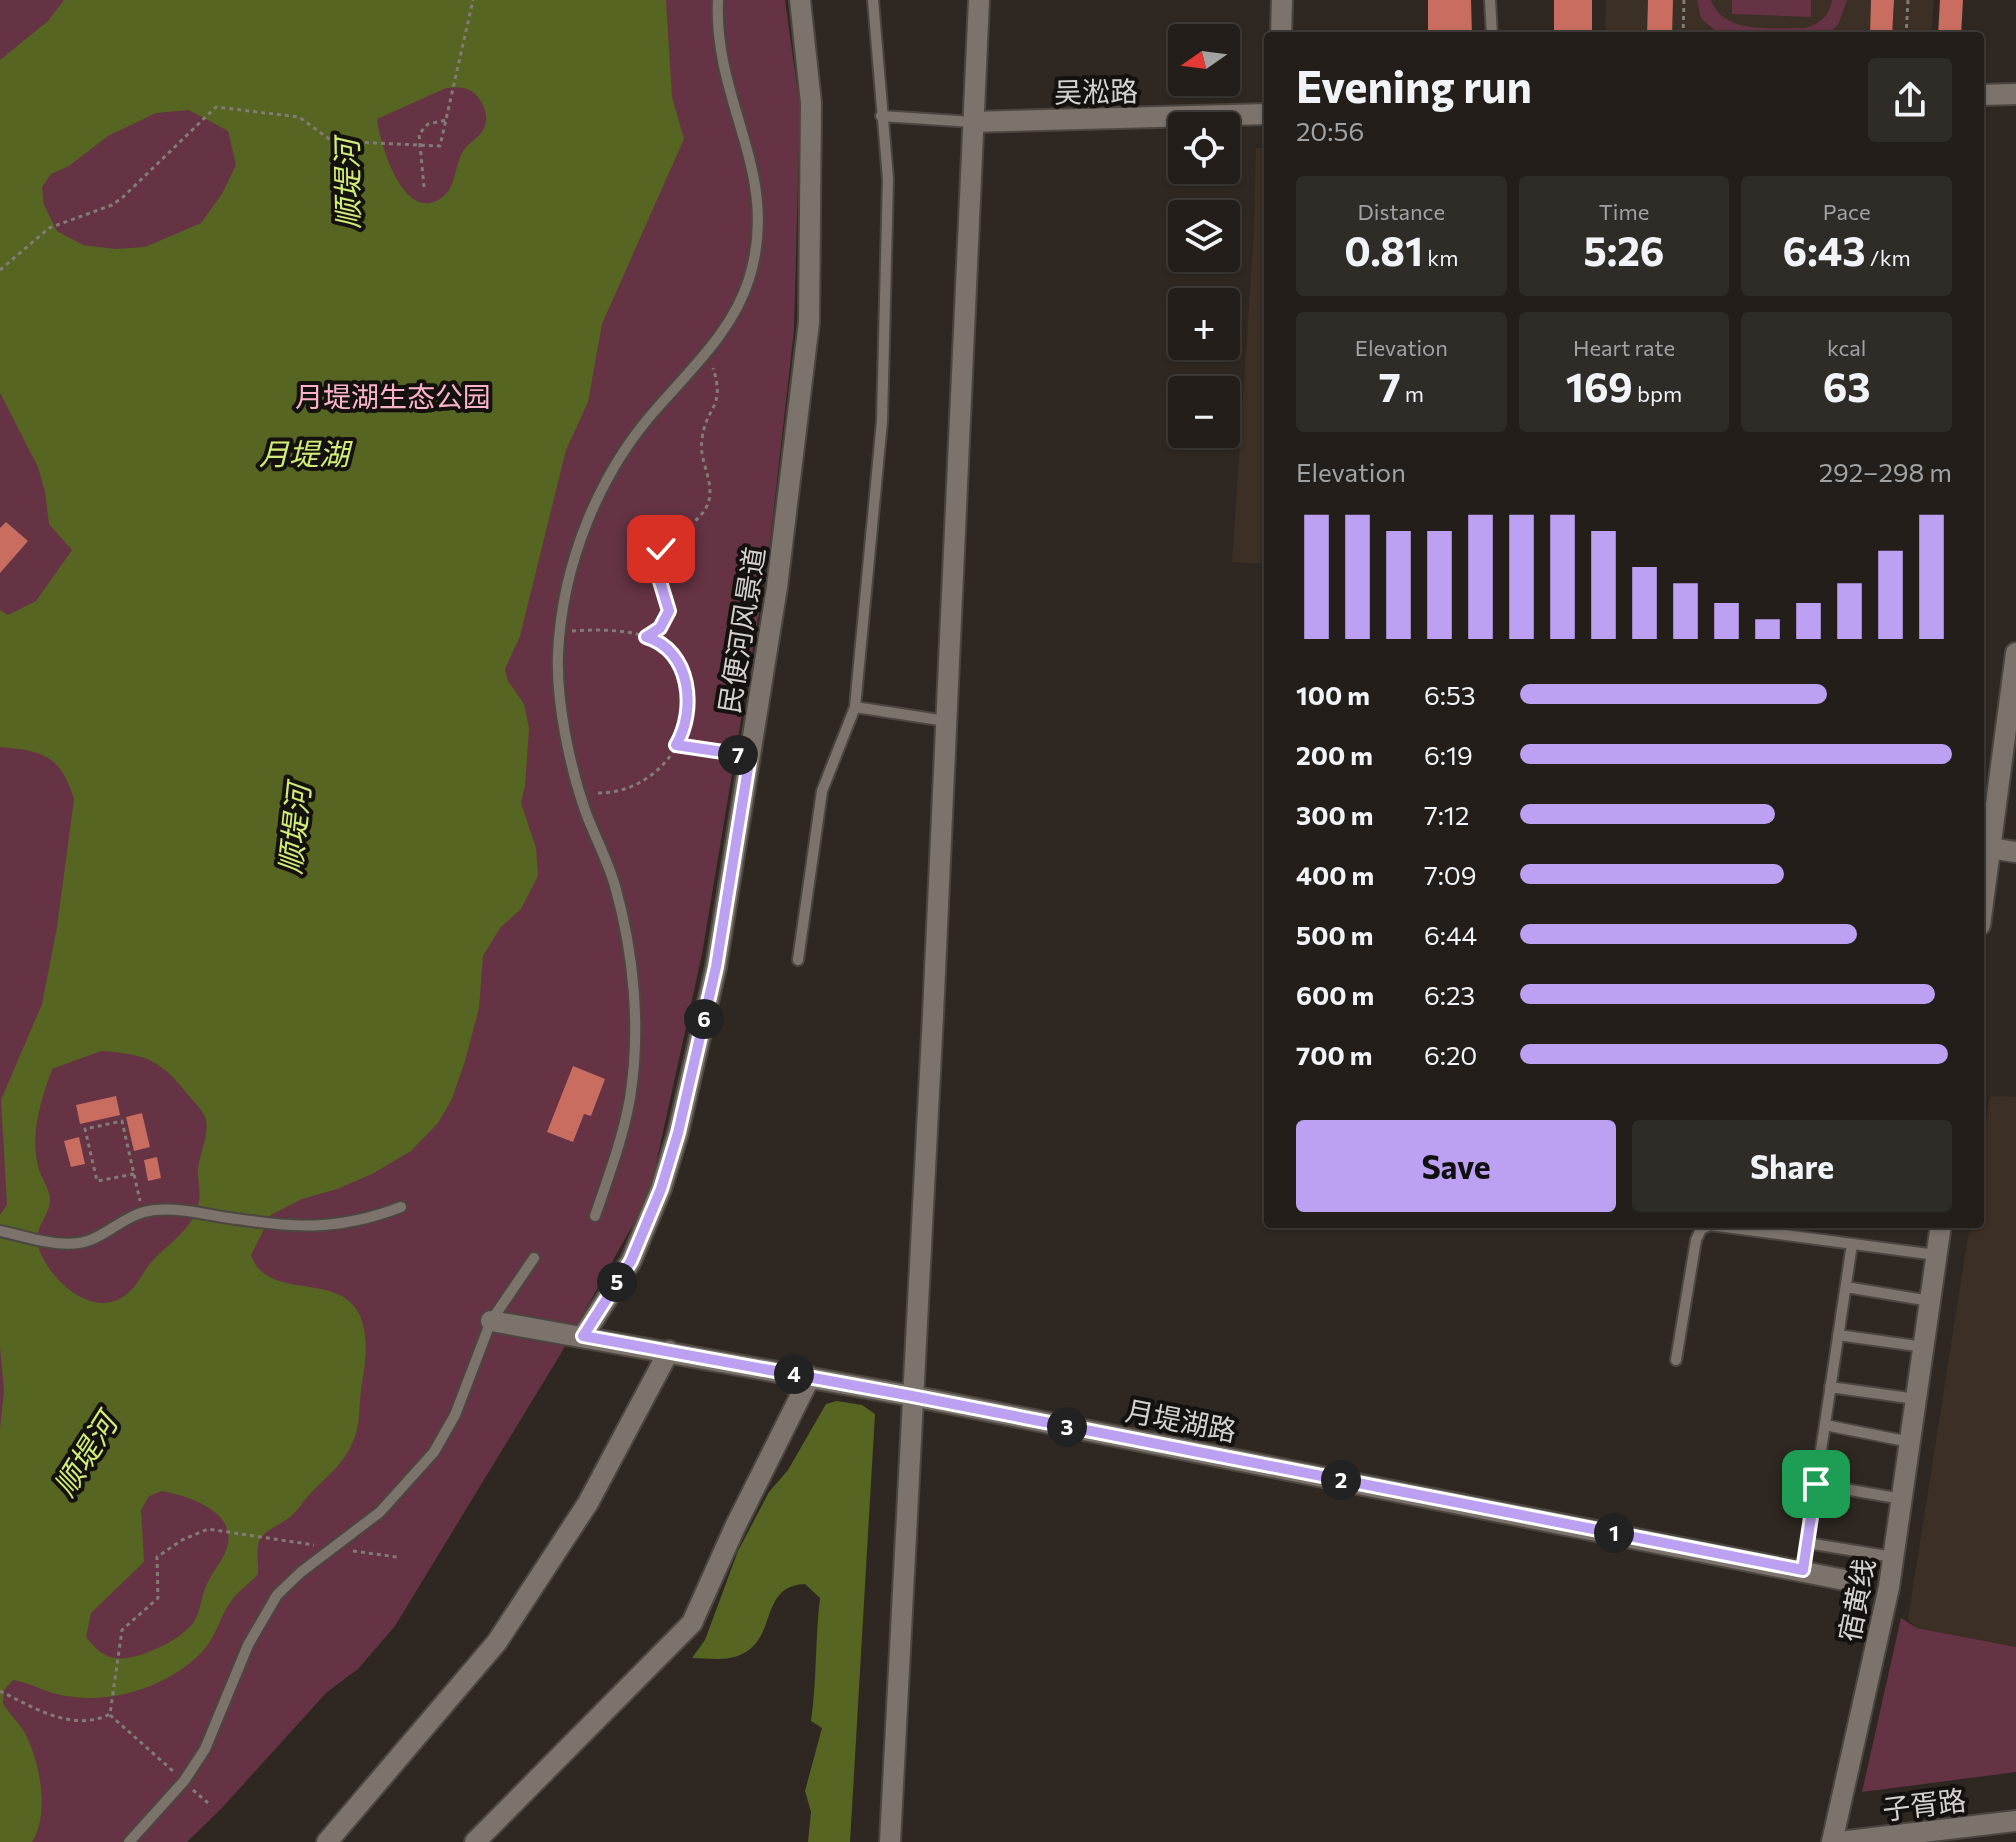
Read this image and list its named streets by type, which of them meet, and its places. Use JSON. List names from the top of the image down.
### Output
{
  "streets": {
    "street": [
      "吴淞路",
      "民便河风景道",
      "月堤湖路",
      "宿黄线",
      "子胥路"
    ]
  },
  "crossings": [
    ["民便河风景道", "月堤湖路"]
  ],
  "water": ["顺堤河", "月堤湖"],
  "parks": ["月堤湖生态公园"],
  "north": "left",
  "page": {
    "map_buttons": ["+", "−"],
    "heading": ["Evening run", "20:56"],
    "stats": [
      ["Distance", "0.81 km"],
      ["Time", "5:26"],
      ["Pace", "6:43 /km"],
      ["Elevation", "7 m"],
      ["Heart rate", "169 bpm"],
      ["kcal", "63"]
    ],
    "chart": ["Elevation", "292–298 m"],
    "list": [
      {
        "name": "100 m",
        "note": "6:53"
      },
      {
        "name": "200 m",
        "note": "6:19"
      },
      {
        "name": "300 m",
        "note": "7:12"
      },
      {
        "name": "400 m",
        "note": "7:09"
      },
      {
        "name": "500 m",
        "note": "6:44"
      },
      {
        "name": "600 m",
        "note": "6:23"
      },
      {
        "name": "700 m",
        "note": "6:20"
      }
    ],
    "pins": [
      "7",
      "6",
      "5",
      "4",
      "3",
      "2",
      "1"
    ],
    "buttons": ["Save", "Share"]
  }
}
